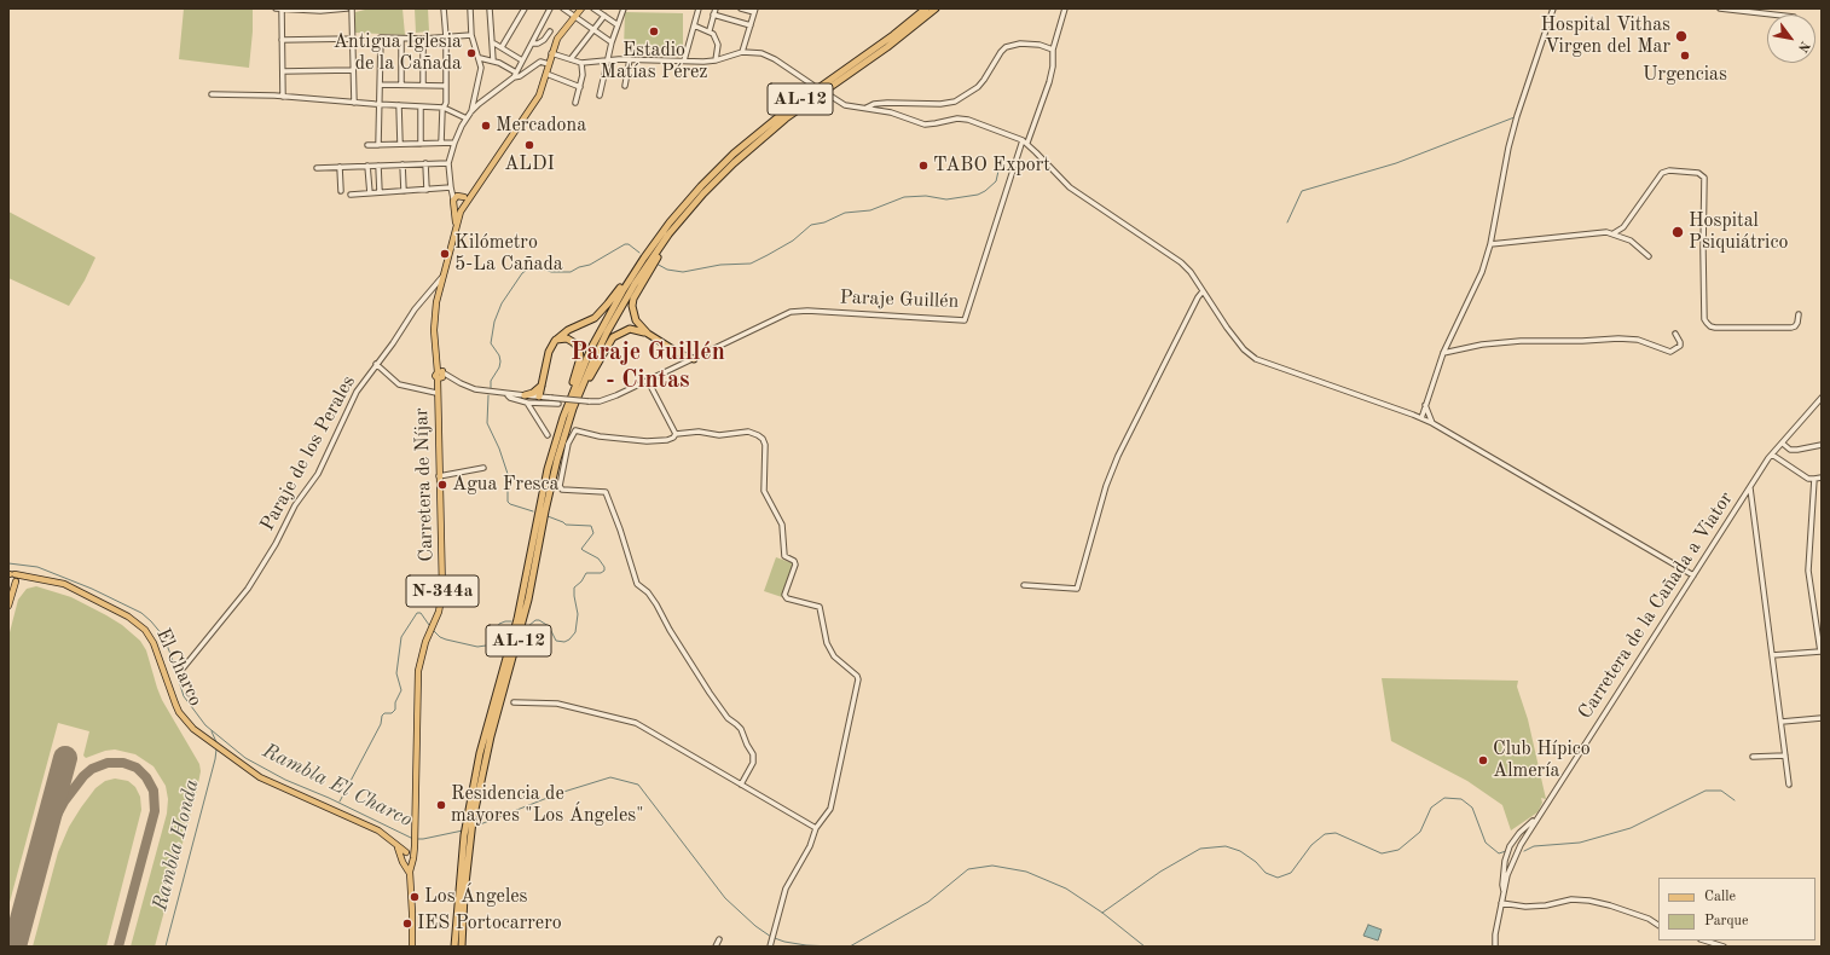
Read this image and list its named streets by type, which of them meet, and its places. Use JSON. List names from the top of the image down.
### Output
{
  "streets": {
    "highway": ["AL-12"],
    "main road": ["Carretera de Níjar", "N-344a", "El Charco"],
    "street": ["Paraje Guillén", "Paraje de los Perales", "Carretera de la Cañada a Viator"]
  },
  "crossings": [
    ["Paraje de los Perales", "Carretera de Níjar"]
  ],
  "districts": ["Paraje Guillén - Cintas"],
  "water": ["Rambla El Charco", "Rambla Honda"],
  "places": [
    "Estadio Matías Pérez",
    "Hospital Vithas Virgen del Mar",
    "Antigua Iglesia de la Cañada",
    "Urgencias",
    "Mercadona",
    "ALDI",
    "TABO Export",
    "Hospital Psiquiátrico",
    "Kilómetro 5-La Cañada",
    "Agua Fresca",
    "Club Hípico Almería",
    "Residencia de mayores \"Los Ángeles\"",
    "Los Ángeles",
    "IES Portocarrero"
  ],
  "legend": ["Calle", "Parque"],
  "north": "bottom right"
}
